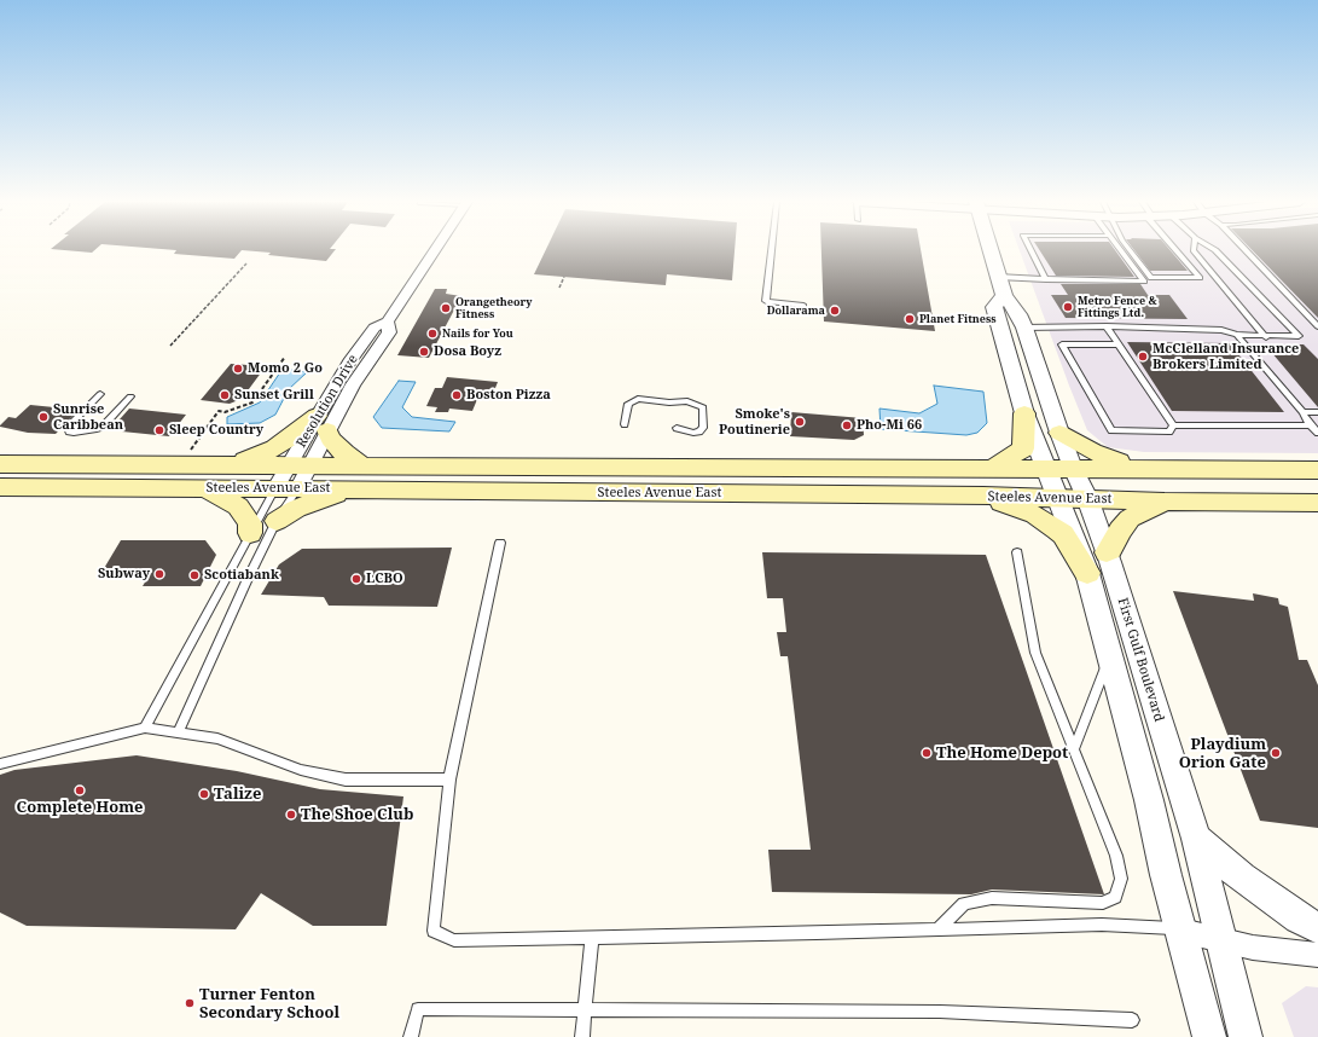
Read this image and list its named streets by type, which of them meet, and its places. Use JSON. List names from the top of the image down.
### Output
{
  "streets": {
    "main road": ["Steeles Avenue East"],
    "street": ["Resolution Drive", "First Gulf Boulevard"]
  },
  "crossings": [
    ["Resolution Drive", "Steeles Avenue East"],
    ["Steeles Avenue East", "First Gulf Boulevard"]
  ],
  "places": [
    "Metro Fence & Fittings Ltd.",
    "Orangetheory Fitness",
    "Dollarama",
    "Planet Fitness",
    "Nails for You",
    "Dosa Boyz",
    "McClelland Insurance Brokers Limited",
    "Momo 2 Go",
    "Sunset Grill",
    "Boston Pizza",
    "Sunrise Caribbean",
    "Smoke's Poutinerie",
    "Pho-Mi 66",
    "Sleep Country",
    "Subway",
    "Scotiabank",
    "LCBO",
    "The Home Depot",
    "Playdium Orion Gate",
    "Complete Home",
    "Talize",
    "The Shoe Club",
    "Turner Fenton Secondary School"
  ]
}
